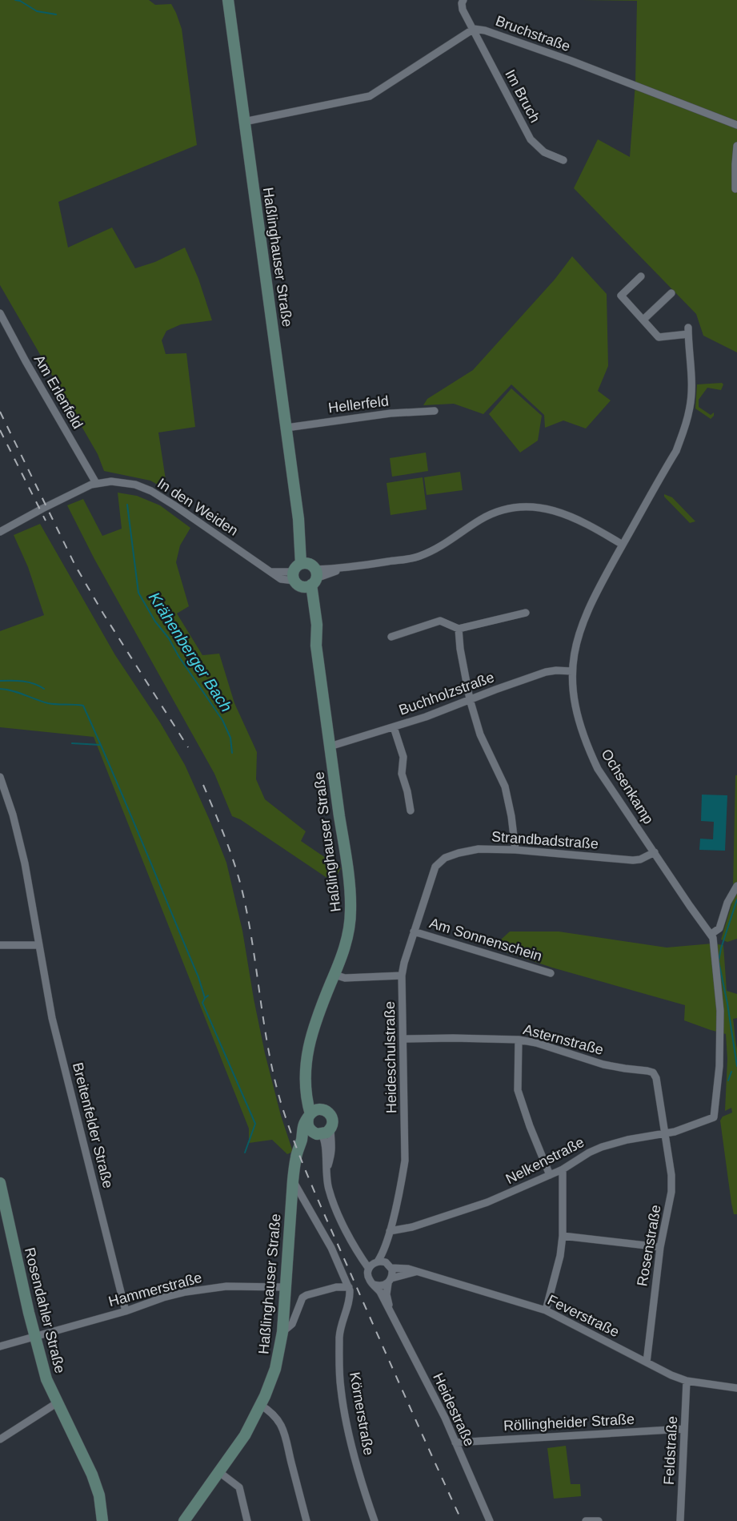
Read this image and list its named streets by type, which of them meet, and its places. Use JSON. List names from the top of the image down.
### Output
{
  "streets": {
    "main road": ["Haßlinghauser Straße", "Rosendahler Straße"],
    "street": [
      "Bruchstraße",
      "Im Bruch",
      "Am Erlenfeld",
      "Hellerfeld",
      "In den Weiden",
      "Buchholzstraße",
      "Ochsenkamp",
      "Strandbadstraße",
      "Am Sonnenschein",
      "Asternstraße",
      "Heideschulstraße",
      "Breitenfelder Straße",
      "Nelkenstraße",
      "Rosenstraße",
      "Hammerstraße",
      "Feverstraße",
      "Heidestraße",
      "Körnerstraße",
      "Röllingheider Straße",
      "Feldstraße"
    ]
  },
  "crossings": [
    ["Bruchstraße", "Im Bruch"],
    ["Bruchstraße", "Haßlinghauser Straße"],
    ["Haßlinghauser Straße", "Hellerfeld"],
    ["Haßlinghauser Straße", "In den Weiden"],
    ["Haßlinghauser Straße", "Buchholzstraße"],
    ["Haßlinghauser Straße", "Hammerstraße"],
    ["Am Erlenfeld", "In den Weiden"],
    ["In den Weiden", "Ochsenkamp"],
    ["Buchholzstraße", "Ochsenkamp"],
    ["Ochsenkamp", "Strandbadstraße"],
    ["Ochsenkamp", "Nelkenstraße"],
    ["Strandbadstraße", "Heideschulstraße"],
    ["Am Sonnenschein", "Heideschulstraße"],
    ["Asternstraße", "Heideschulstraße"],
    ["Asternstraße", "Nelkenstraße"],
    ["Asternstraße", "Rosenstraße"],
    ["Heideschulstraße", "Nelkenstraße"],
    ["Heideschulstraße", "Feverstraße"],
    ["Heideschulstraße", "Heidestraße"],
    ["Breitenfelder Straße", "Hammerstraße"],
    ["Nelkenstraße", "Rosenstraße"],
    ["Rosenstraße", "Feverstraße"],
    ["Hammerstraße", "Rosendahler Straße"],
    ["Feverstraße", "Heidestraße"],
    ["Feverstraße", "Feldstraße"],
    ["Heidestraße", "Röllingheider Straße"],
    ["Röllingheider Straße", "Feldstraße"]
  ],
  "water": ["Krähenberger Bach"]
}
